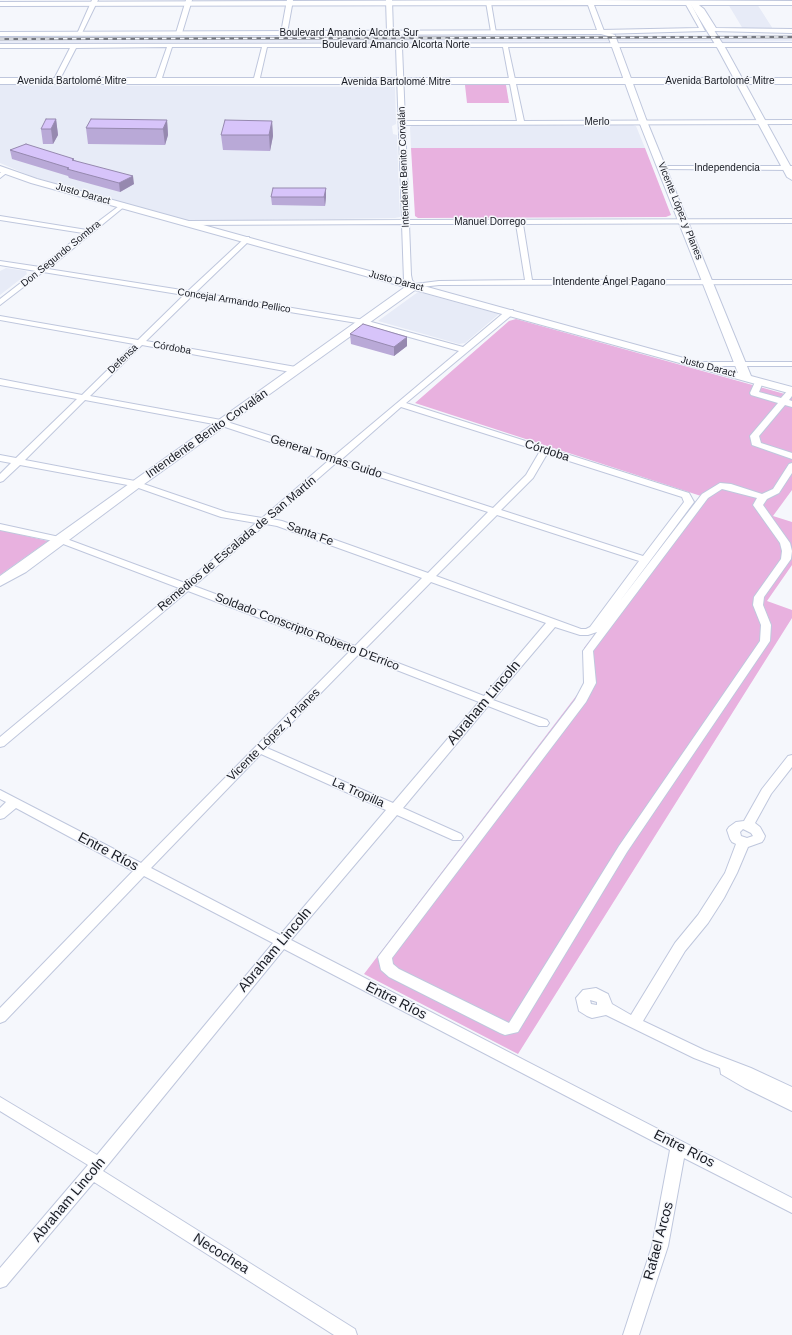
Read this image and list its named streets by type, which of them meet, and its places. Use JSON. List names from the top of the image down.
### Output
{
  "streets": {
    "main road": ["Avenida Bartolomé Mitre"],
    "street": [
      "Boulevard Amancio Alcorta Sur",
      "Boulevard Amancio Alcorta Norte",
      "Merlo",
      "Intendente Benito Corvalán",
      "Independencia",
      "Justo Daract",
      "Vicente López y Planes",
      "Manuel Dorrego",
      "Don Segundo Sombra",
      "Intendente Ángel Pagano",
      "Concejal Armando Pellico",
      "Córdoba",
      "Defensa",
      "General Tomas Guido",
      "Santa Fe",
      "Remedios de Escalada de San Martín",
      "Soldado Conscripto Roberto D'Errico",
      "Abraham Lincoln",
      "La Tropilla",
      "Entre Ríos",
      "Rafael Arcos",
      "Necochea"
    ]
  },
  "crossings": [
    ["Boulevard Amancio Alcorta Sur", "Vicente López y Planes"],
    ["Boulevard Amancio Alcorta Norte", "Intendente Benito Corvalán"],
    ["Boulevard Amancio Alcorta Norte", "Vicente López y Planes"],
    ["Avenida Bartolomé Mitre", "Intendente Benito Corvalán"],
    ["Avenida Bartolomé Mitre", "Vicente López y Planes"],
    ["Merlo", "Intendente Benito Corvalán"],
    ["Merlo", "Vicente López y Planes"],
    ["Intendente Benito Corvalán", "Justo Daract"],
    ["Intendente Benito Corvalán", "Manuel Dorrego"],
    ["Intendente Benito Corvalán", "Intendente Ángel Pagano"],
    ["Intendente Benito Corvalán", "Concejal Armando Pellico"],
    ["Intendente Benito Corvalán", "Córdoba"],
    ["Intendente Benito Corvalán", "General Tomas Guido"],
    ["Intendente Benito Corvalán", "Santa Fe"],
    ["Intendente Benito Corvalán", "Soldado Conscripto Roberto D'Errico"],
    ["Independencia", "Vicente López y Planes"],
    ["Justo Daract", "Vicente López y Planes"],
    ["Justo Daract", "Manuel Dorrego"],
    ["Justo Daract", "Don Segundo Sombra"],
    ["Justo Daract", "Defensa"],
    ["Justo Daract", "Remedios de Escalada de San Martín"],
    ["Vicente López y Planes", "Manuel Dorrego"],
    ["Vicente López y Planes", "Intendente Ángel Pagano"],
    ["Vicente López y Planes", "Córdoba"],
    ["Vicente López y Planes", "General Tomas Guido"],
    ["Vicente López y Planes", "Santa Fe"],
    ["Vicente López y Planes", "Soldado Conscripto Roberto D'Errico"],
    ["Vicente López y Planes", "La Tropilla"],
    ["Vicente López y Planes", "Entre Ríos"],
    ["Don Segundo Sombra", "Concejal Armando Pellico"],
    ["Concejal Armando Pellico", "Defensa"],
    ["Concejal Armando Pellico", "Remedios de Escalada de San Martín"],
    ["Córdoba", "Defensa"],
    ["Córdoba", "General Tomas Guido"],
    ["Córdoba", "Santa Fe"],
    ["Córdoba", "Remedios de Escalada de San Martín"],
    ["Defensa", "General Tomas Guido"],
    ["Defensa", "Santa Fe"],
    ["General Tomas Guido", "Santa Fe"],
    ["General Tomas Guido", "Remedios de Escalada de San Martín"],
    ["Santa Fe", "Remedios de Escalada de San Martín"],
    ["Santa Fe", "Abraham Lincoln"],
    ["Remedios de Escalada de San Martín", "Soldado Conscripto Roberto D'Errico"],
    ["Soldado Conscripto Roberto D'Errico", "Abraham Lincoln"],
    ["Abraham Lincoln", "La Tropilla"],
    ["Abraham Lincoln", "Entre Ríos"],
    ["Abraham Lincoln", "Necochea"],
    ["Entre Ríos", "Rafael Arcos"]
  ]
}
